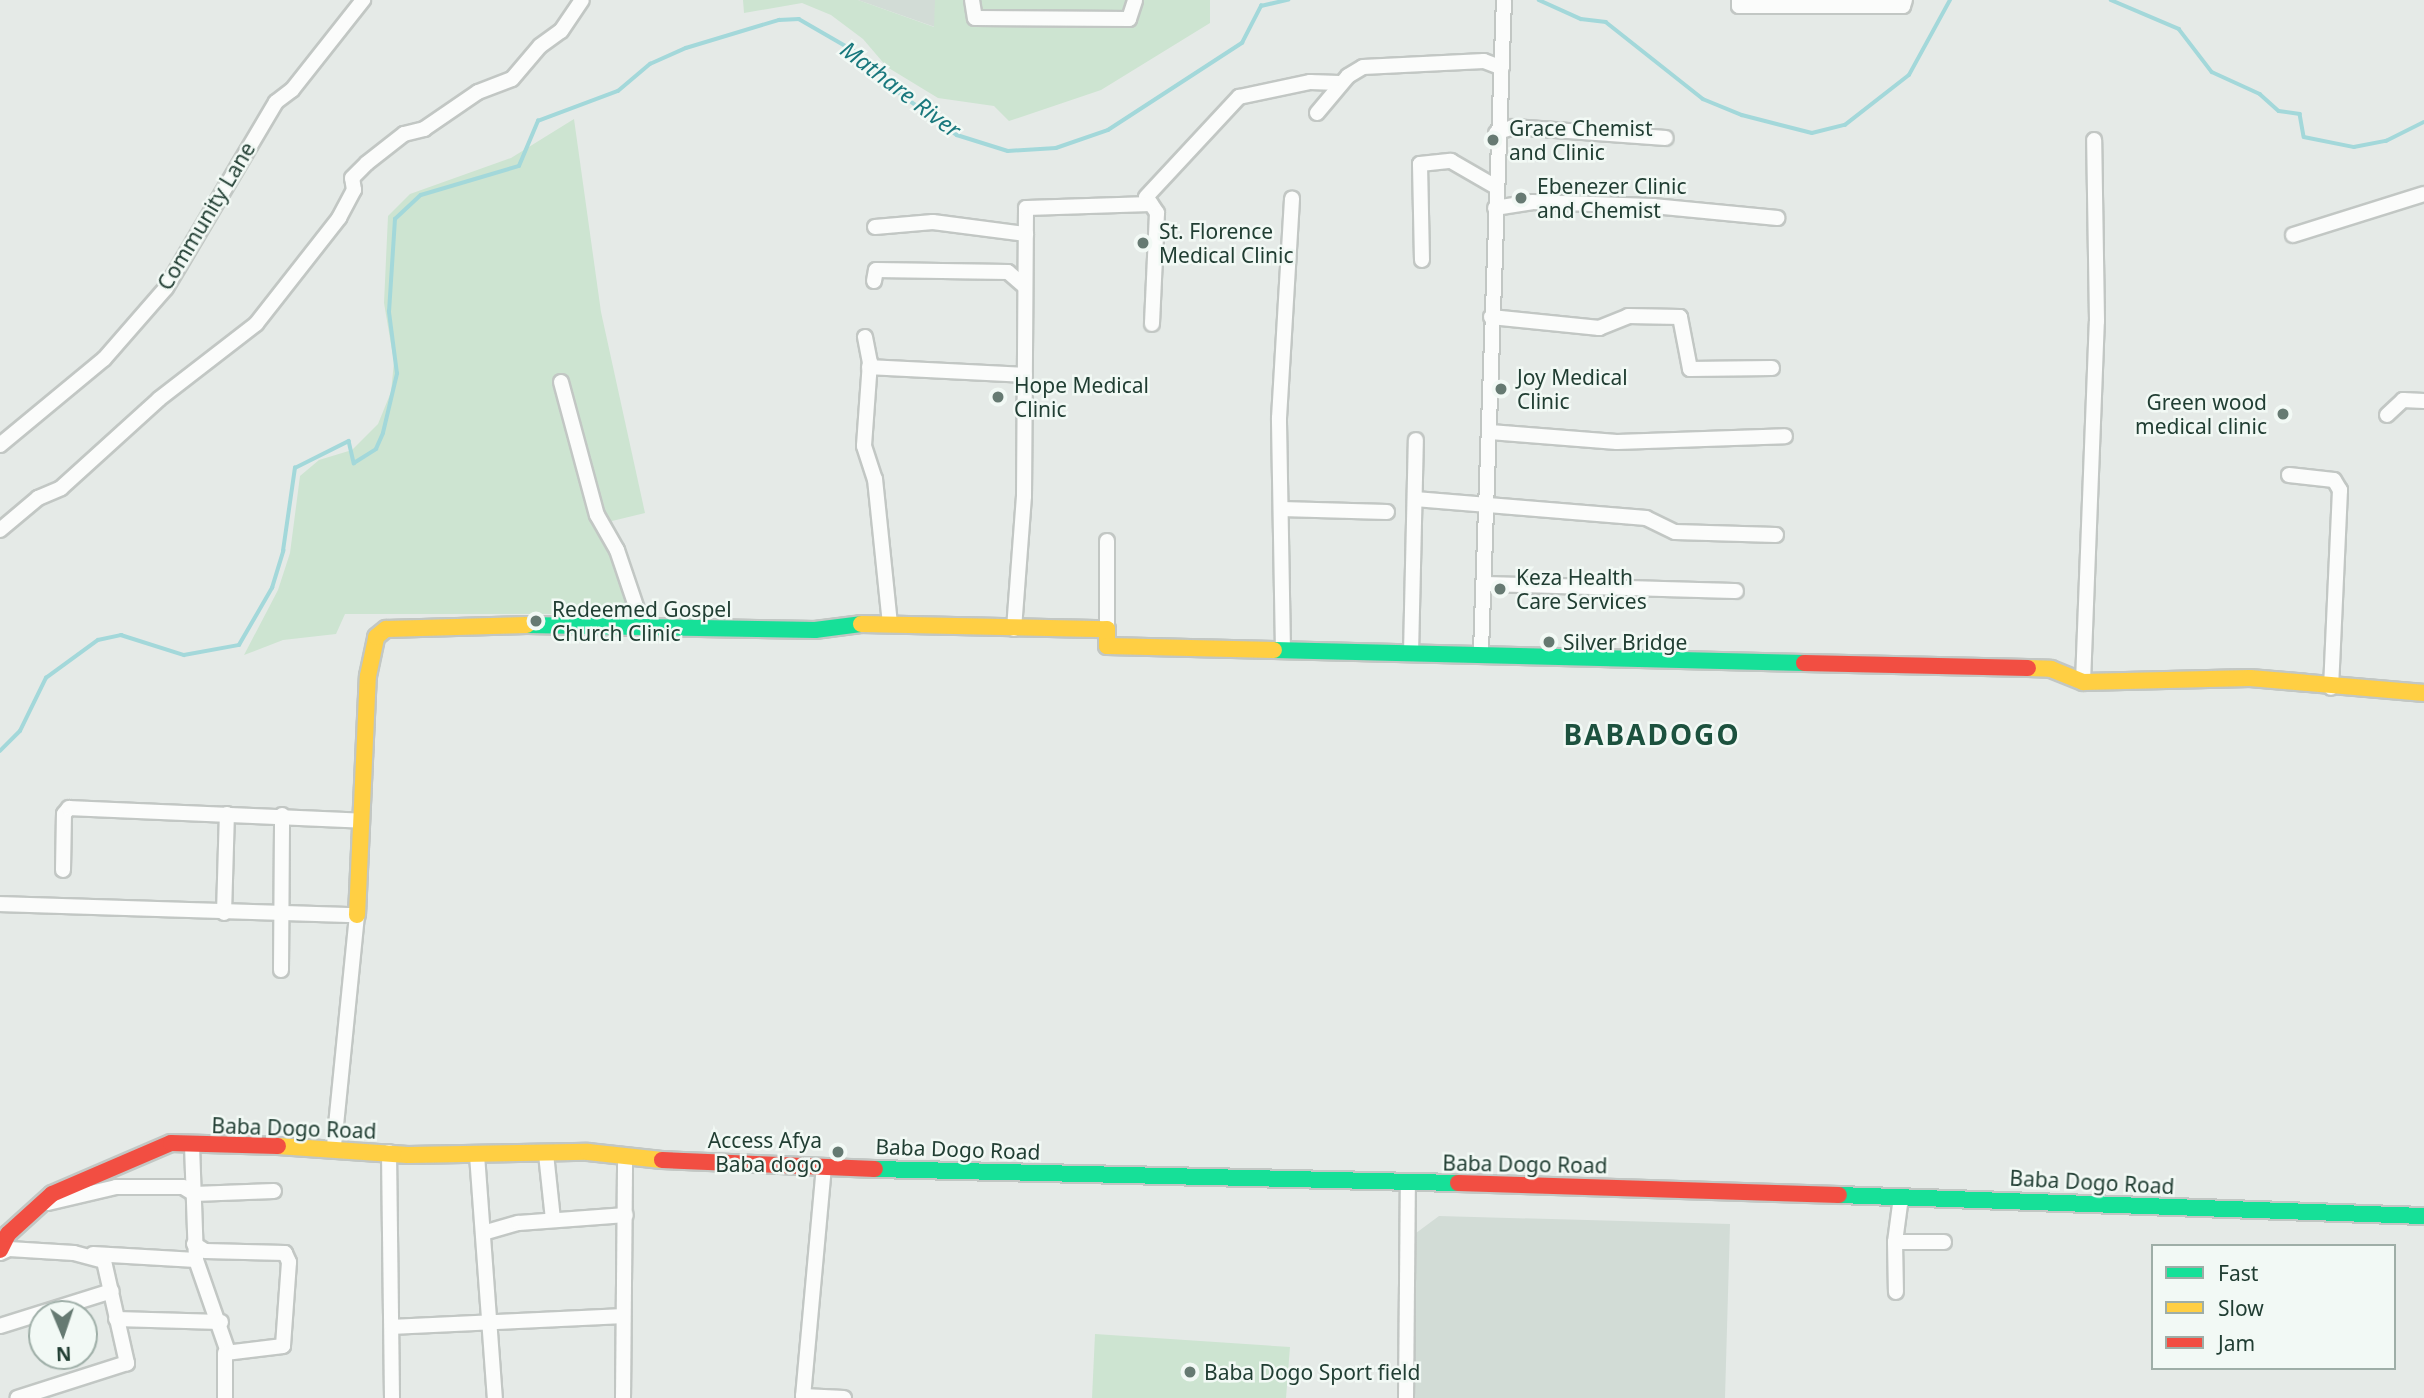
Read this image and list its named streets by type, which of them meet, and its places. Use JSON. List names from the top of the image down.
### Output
{
  "streets": {
    "street": ["Community Lane", "Baba Dogo Road"]
  },
  "districts": ["BABADOGO"],
  "water": ["Mathare River"],
  "places": [
    "Grace Chemist and Clinic",
    "Ebenezer Clinic and Chemist",
    "St. Florence Medical Clinic",
    "Joy Medical Clinic",
    "Hope Medical Clinic",
    "Green wood medical clinic",
    "Keza Health Care Services",
    "Redeemed Gospel Church Clinic",
    "Silver Bridge",
    "Access Afya Baba dogo",
    "Baba Dogo Sport field"
  ],
  "legend": ["Fast", "Slow", "Jam"],
  "north": "bottom"
}
